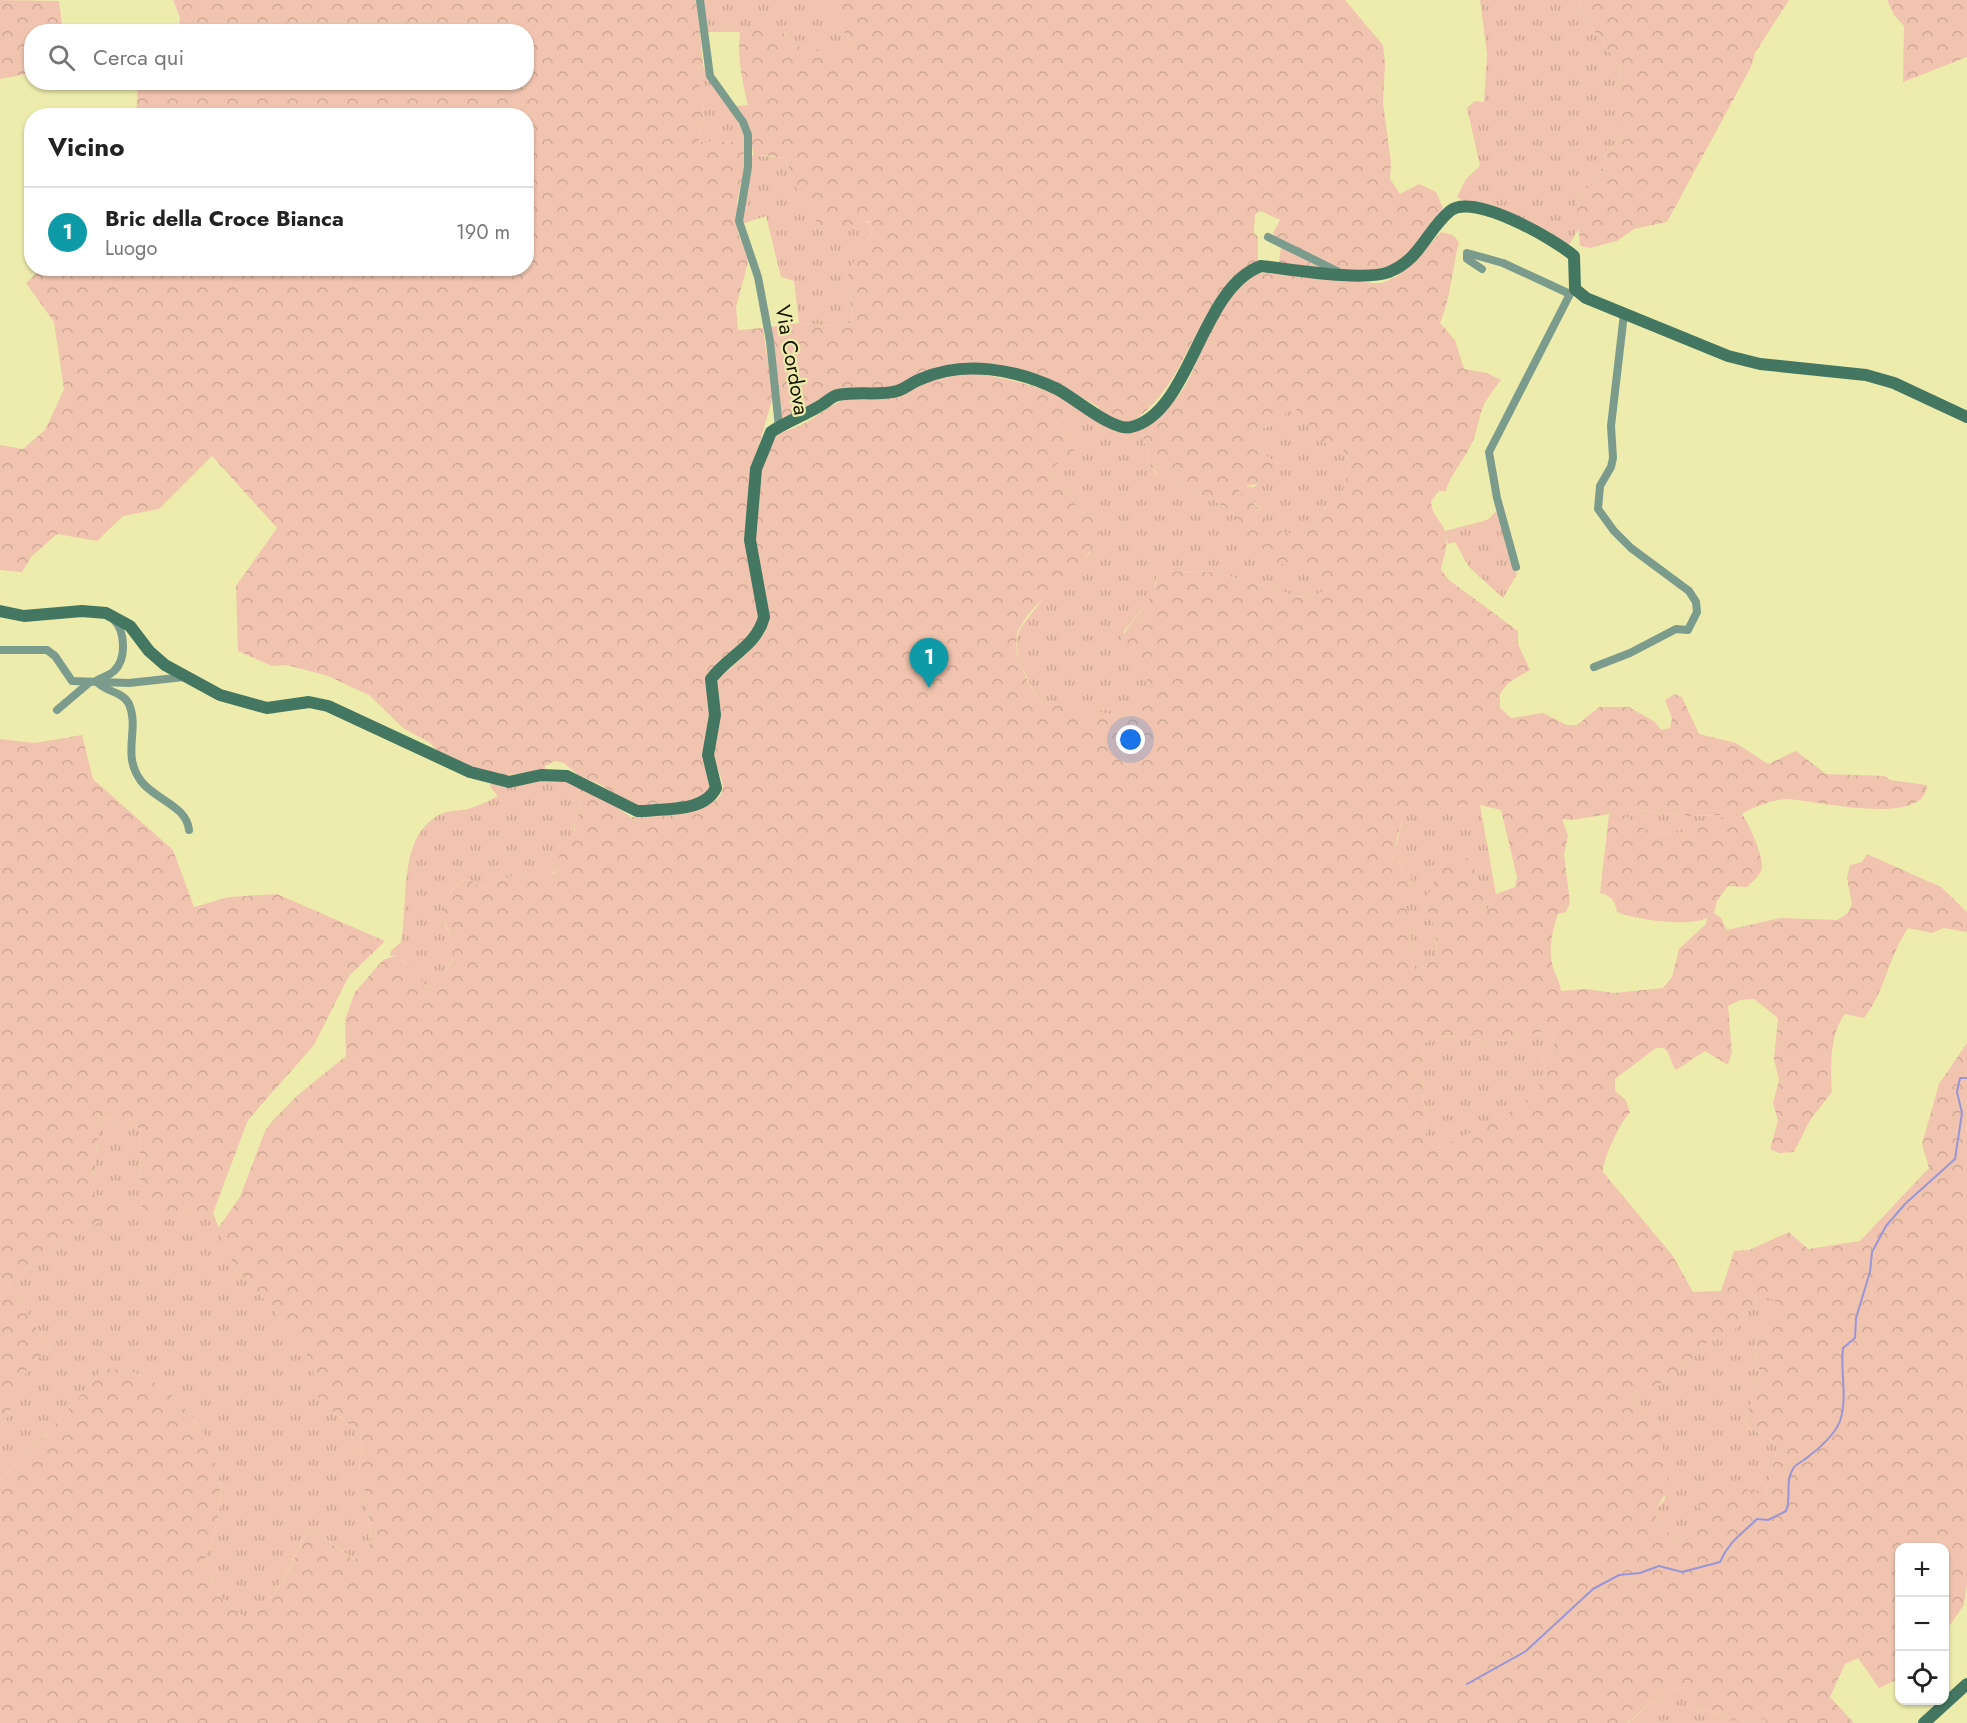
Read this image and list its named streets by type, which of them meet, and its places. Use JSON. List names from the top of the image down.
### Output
{
  "streets": {
    "street": ["Via Cordova"]
  },
  "page": {
    "search": "Cerca qui",
    "heading": "Vicino",
    "list": [
      {
        "mark": "1",
        "name": "Bric della Croce Bianca",
        "note": "Luogo",
        "value": "190 m"
      }
    ],
    "pins": "1",
    "map_buttons": ["+", "−"]
  }
}
